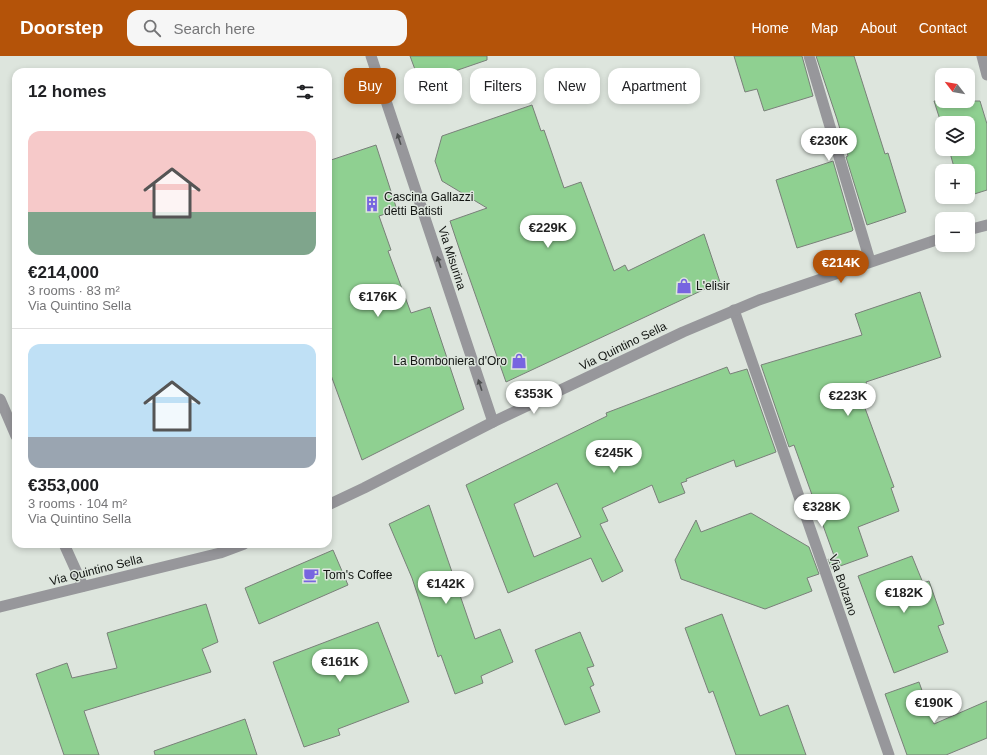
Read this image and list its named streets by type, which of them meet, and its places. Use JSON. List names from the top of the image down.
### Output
{
  "streets": {
    "street": ["Via Misurina", "Via Quintino Sella", "Via Bolzano"]
  },
  "crossings": [
    ["Via Misurina", "Via Quintino Sella"],
    ["Via Quintino Sella", "Via Bolzano"]
  ],
  "one_way": ["Via Misurina"],
  "places": {
    "building": ["Cascina Gallazzi detti Batisti"],
    "shop": ["L'elisir", "La Bomboniera d'Oro"],
    "cafe": ["Tom's Coffee"]
  },
  "north": "top left",
  "page": {
    "header": "Doorstep",
    "search": "Search here",
    "nav": [
      "Home",
      "Map",
      "About",
      "Contact"
    ],
    "map_buttons": ["+", "−"],
    "chip": [
      "Buy",
      "Rent",
      "Filters",
      "New",
      "Apartment"
    ],
    "heading": "12 homes",
    "list": [
      {
        "name": "€214,000",
        "note": "3 rooms · 83 m² · Via Quintino Sella"
      },
      {
        "name": "€353,000",
        "note": "3 rooms · 104 m² · Via Quintino Sella"
      }
    ],
    "price": [
      "€230K",
      "€229K",
      "€214K",
      "€176K",
      "€353K",
      "€223K",
      "€245K",
      "€328K",
      "€142K",
      "€182K",
      "€161K",
      "€190K"
    ]
  }
}
